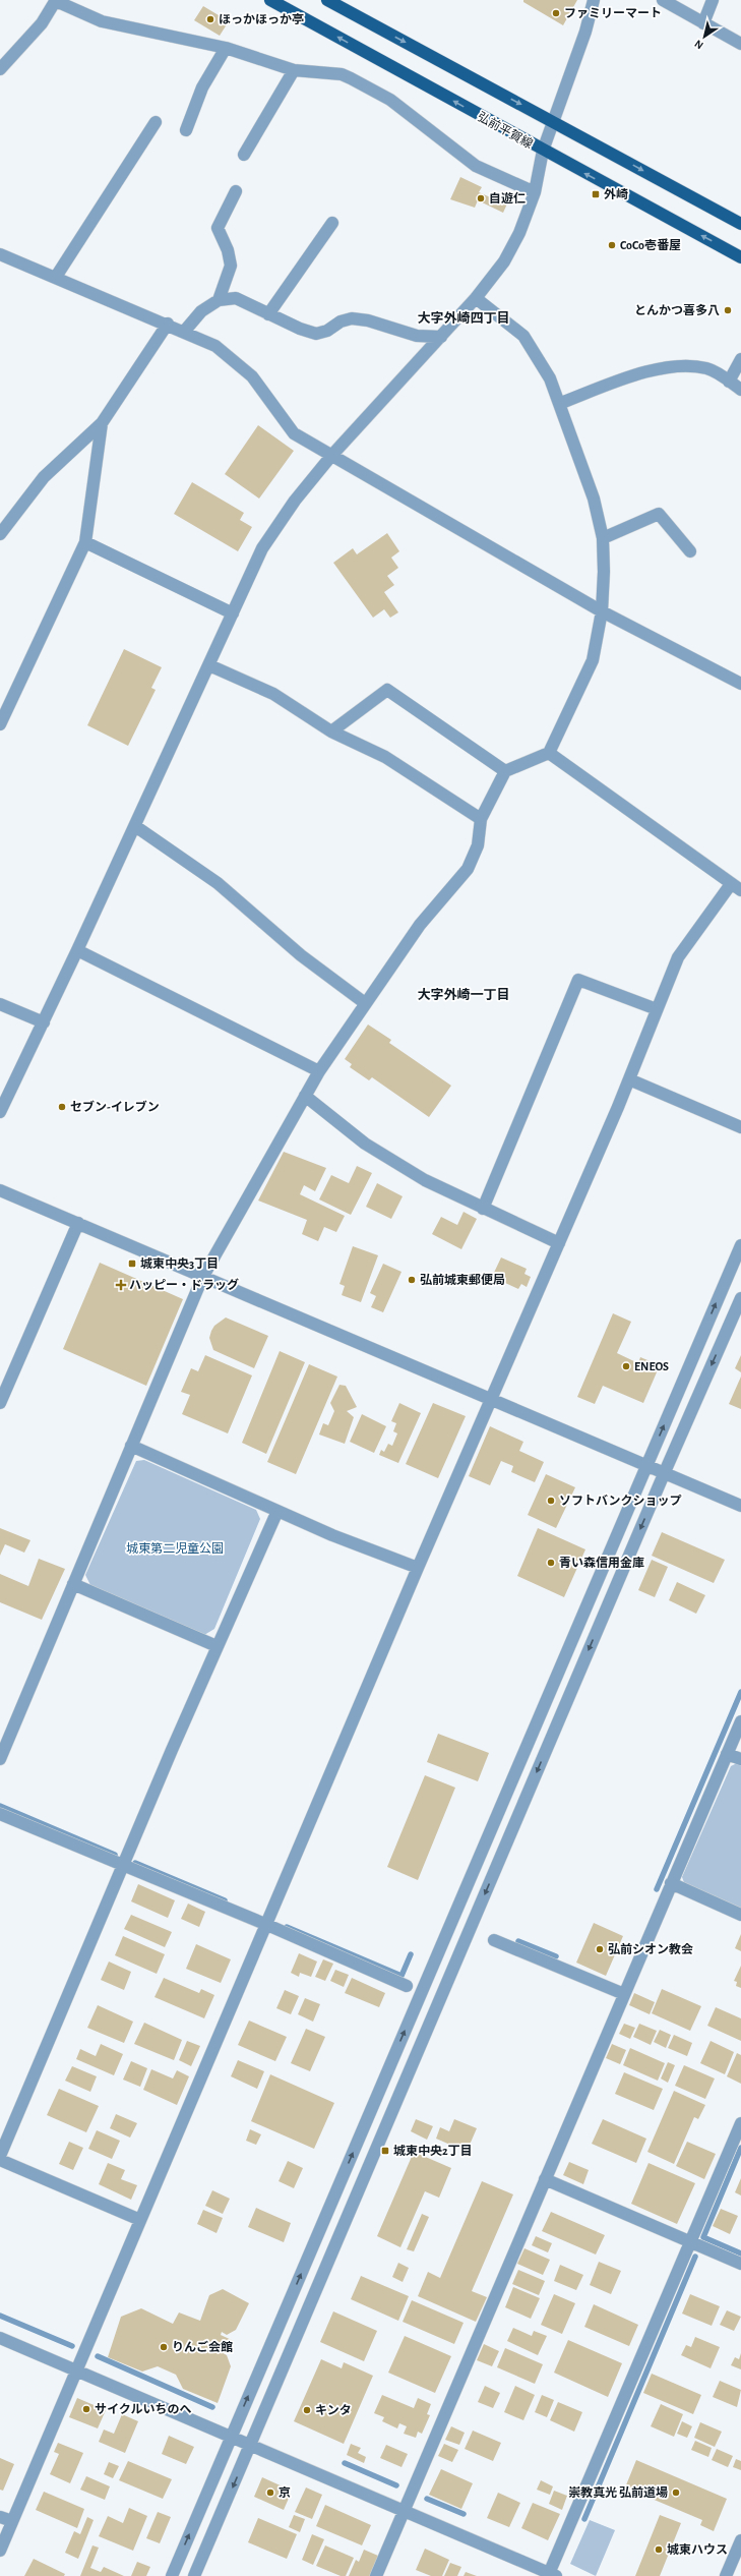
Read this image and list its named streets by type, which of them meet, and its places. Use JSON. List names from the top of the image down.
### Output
{
  "streets": {
    "main road": ["弘前平賀線"]
  },
  "districts": ["大字外崎四丁目", "大字外崎一丁目"],
  "parks": ["城東第二児童公園"],
  "places": {
    "other": [
      "ファミリーマート",
      "ほっかほっか亭",
      "自遊仁",
      "CoCo壱番屋",
      "とんかつ喜多八",
      "セブン-イレブン",
      "弘前城東郵便局",
      "ENEOS",
      "ソフトバンクショップ",
      "青い森信用金庫",
      "弘前シオン教会",
      "りんご会館",
      "サイクルいちのへ",
      "キンタ",
      "京",
      "崇教真光 弘前道場",
      "城東ハウス"
    ],
    "transit": ["外崎", "城東中央3丁目", "城東中央2丁目"],
    "health": ["ハッピー・ドラッグ"]
  },
  "north": "bottom left"
}
